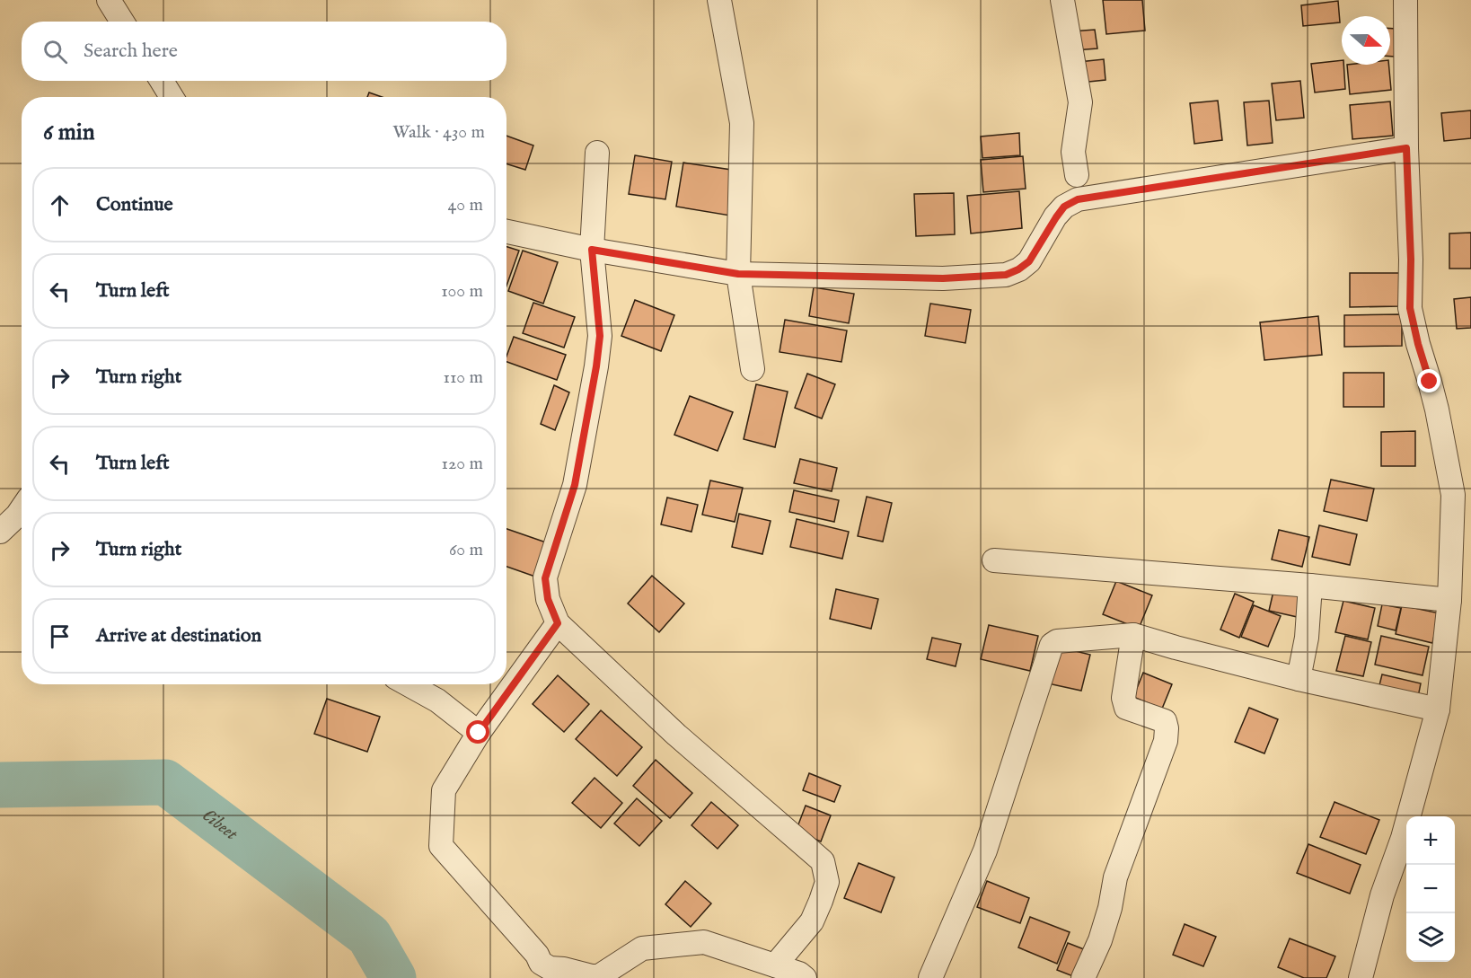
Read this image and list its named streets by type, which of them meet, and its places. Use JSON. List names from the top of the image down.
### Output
{
  "water": ["Cibeet"],
  "north": "right",
  "page": {
    "search": "Search here",
    "heading": ["6 min", "Walk · 430 m"],
    "list": [
      ["Continue", "40 m"],
      ["Turn left", "100 m"],
      ["Turn right", "110 m"],
      ["Turn left", "120 m"],
      ["Turn right", "60 m"],
      "Arrive at destination"
    ],
    "map_buttons": ["+", "−"]
  }
}
